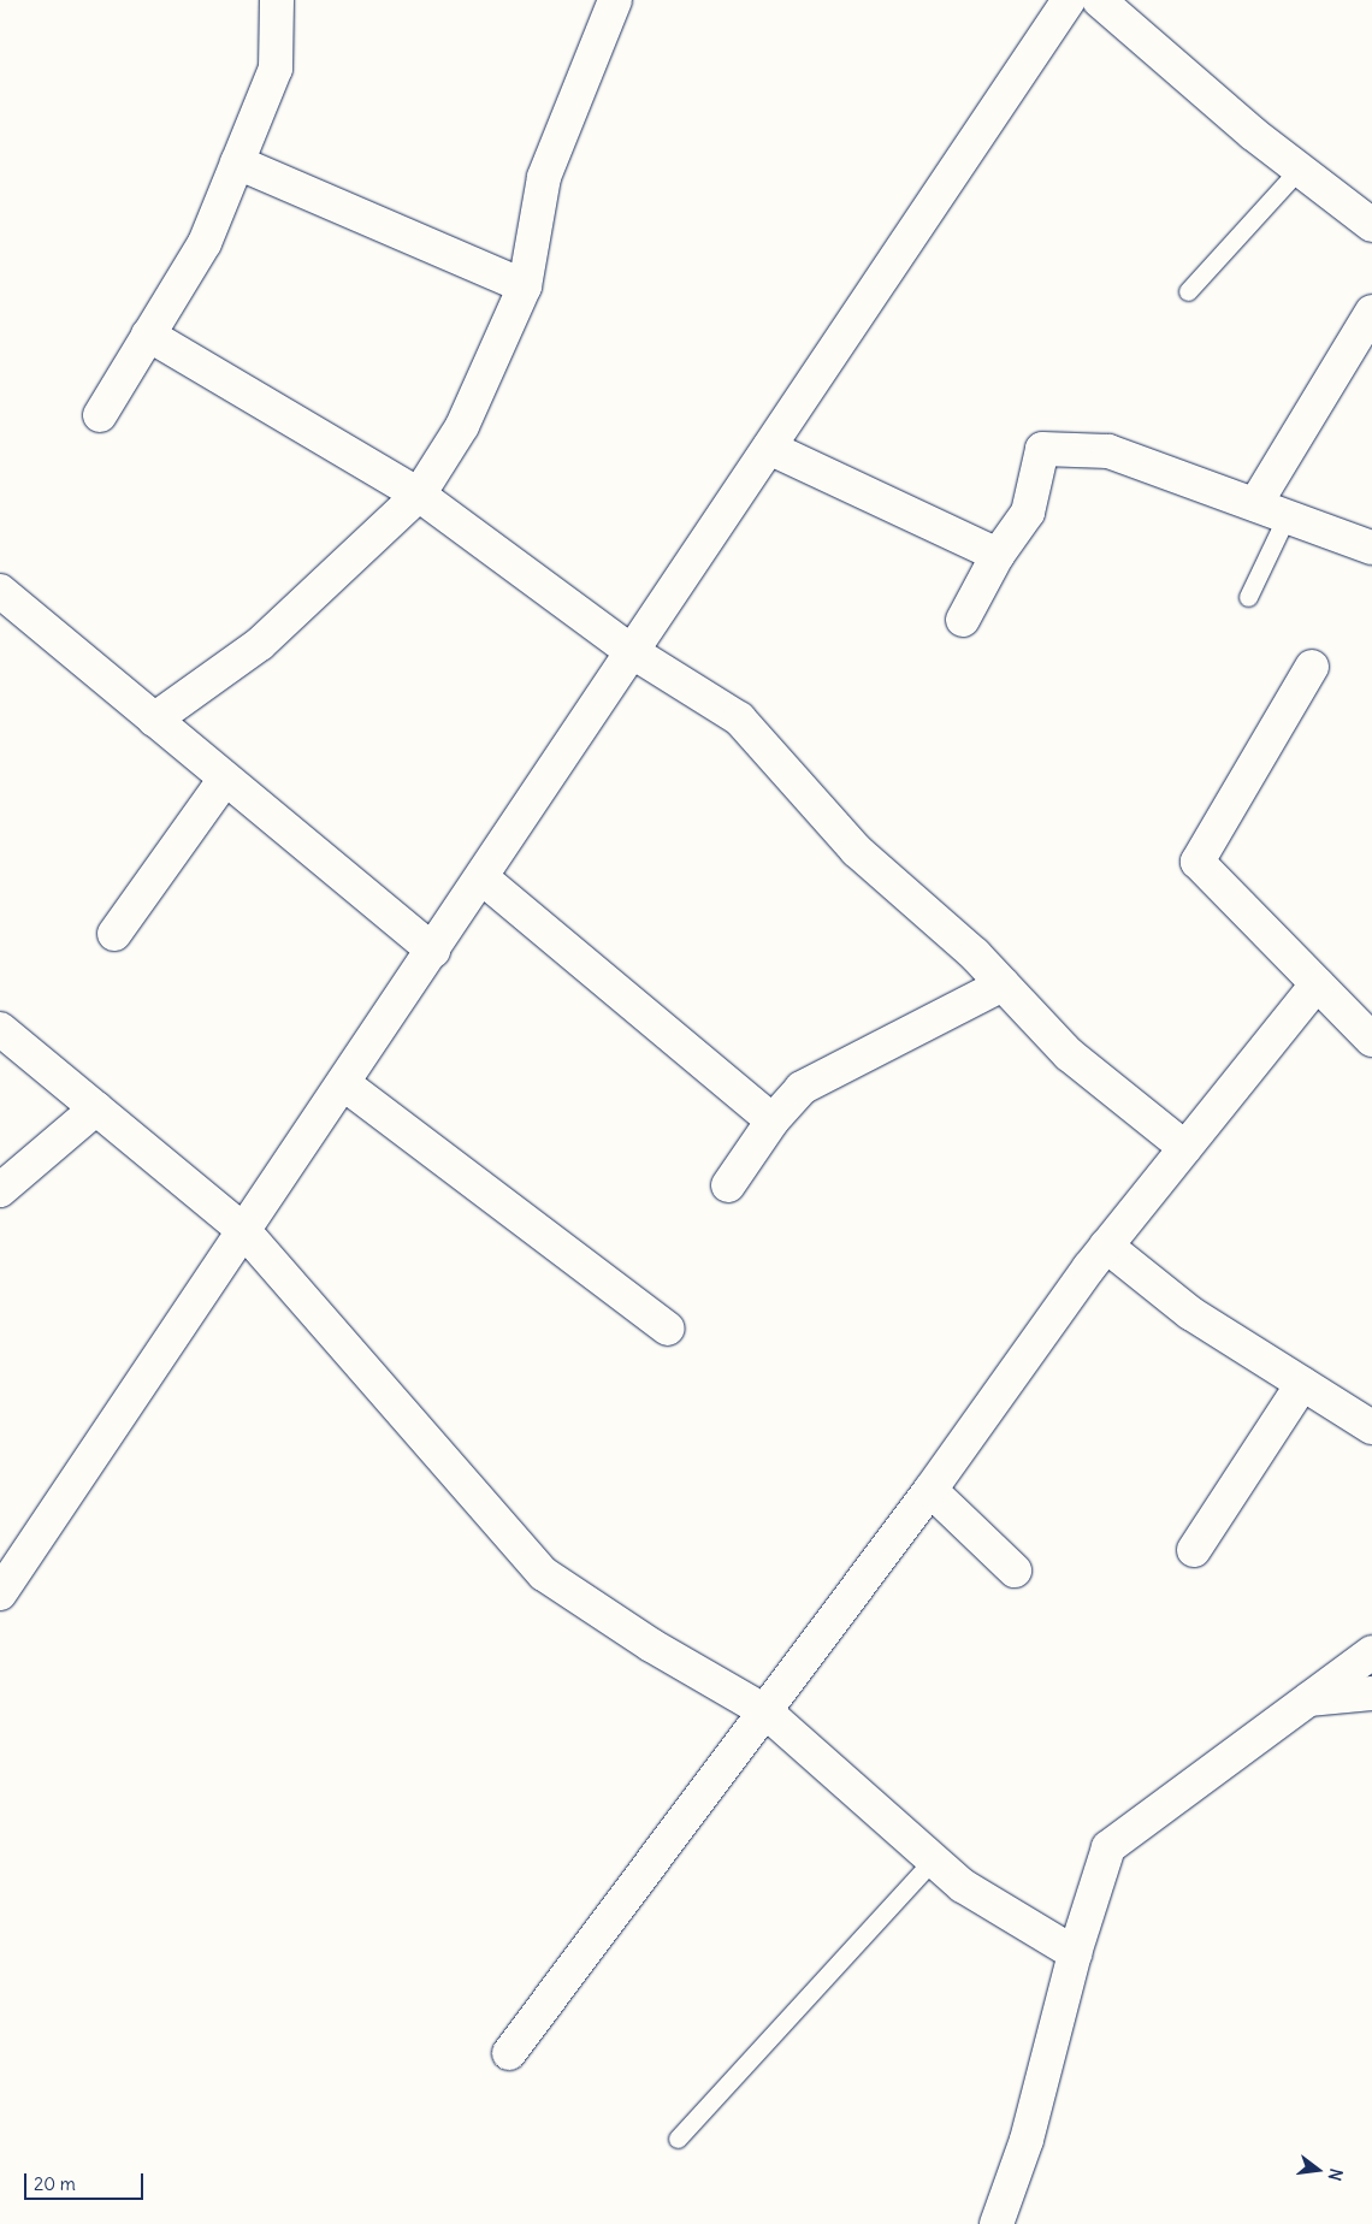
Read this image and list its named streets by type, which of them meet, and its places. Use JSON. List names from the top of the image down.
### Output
{
  "scale_bar": "20 m",
  "north": "right"
}
